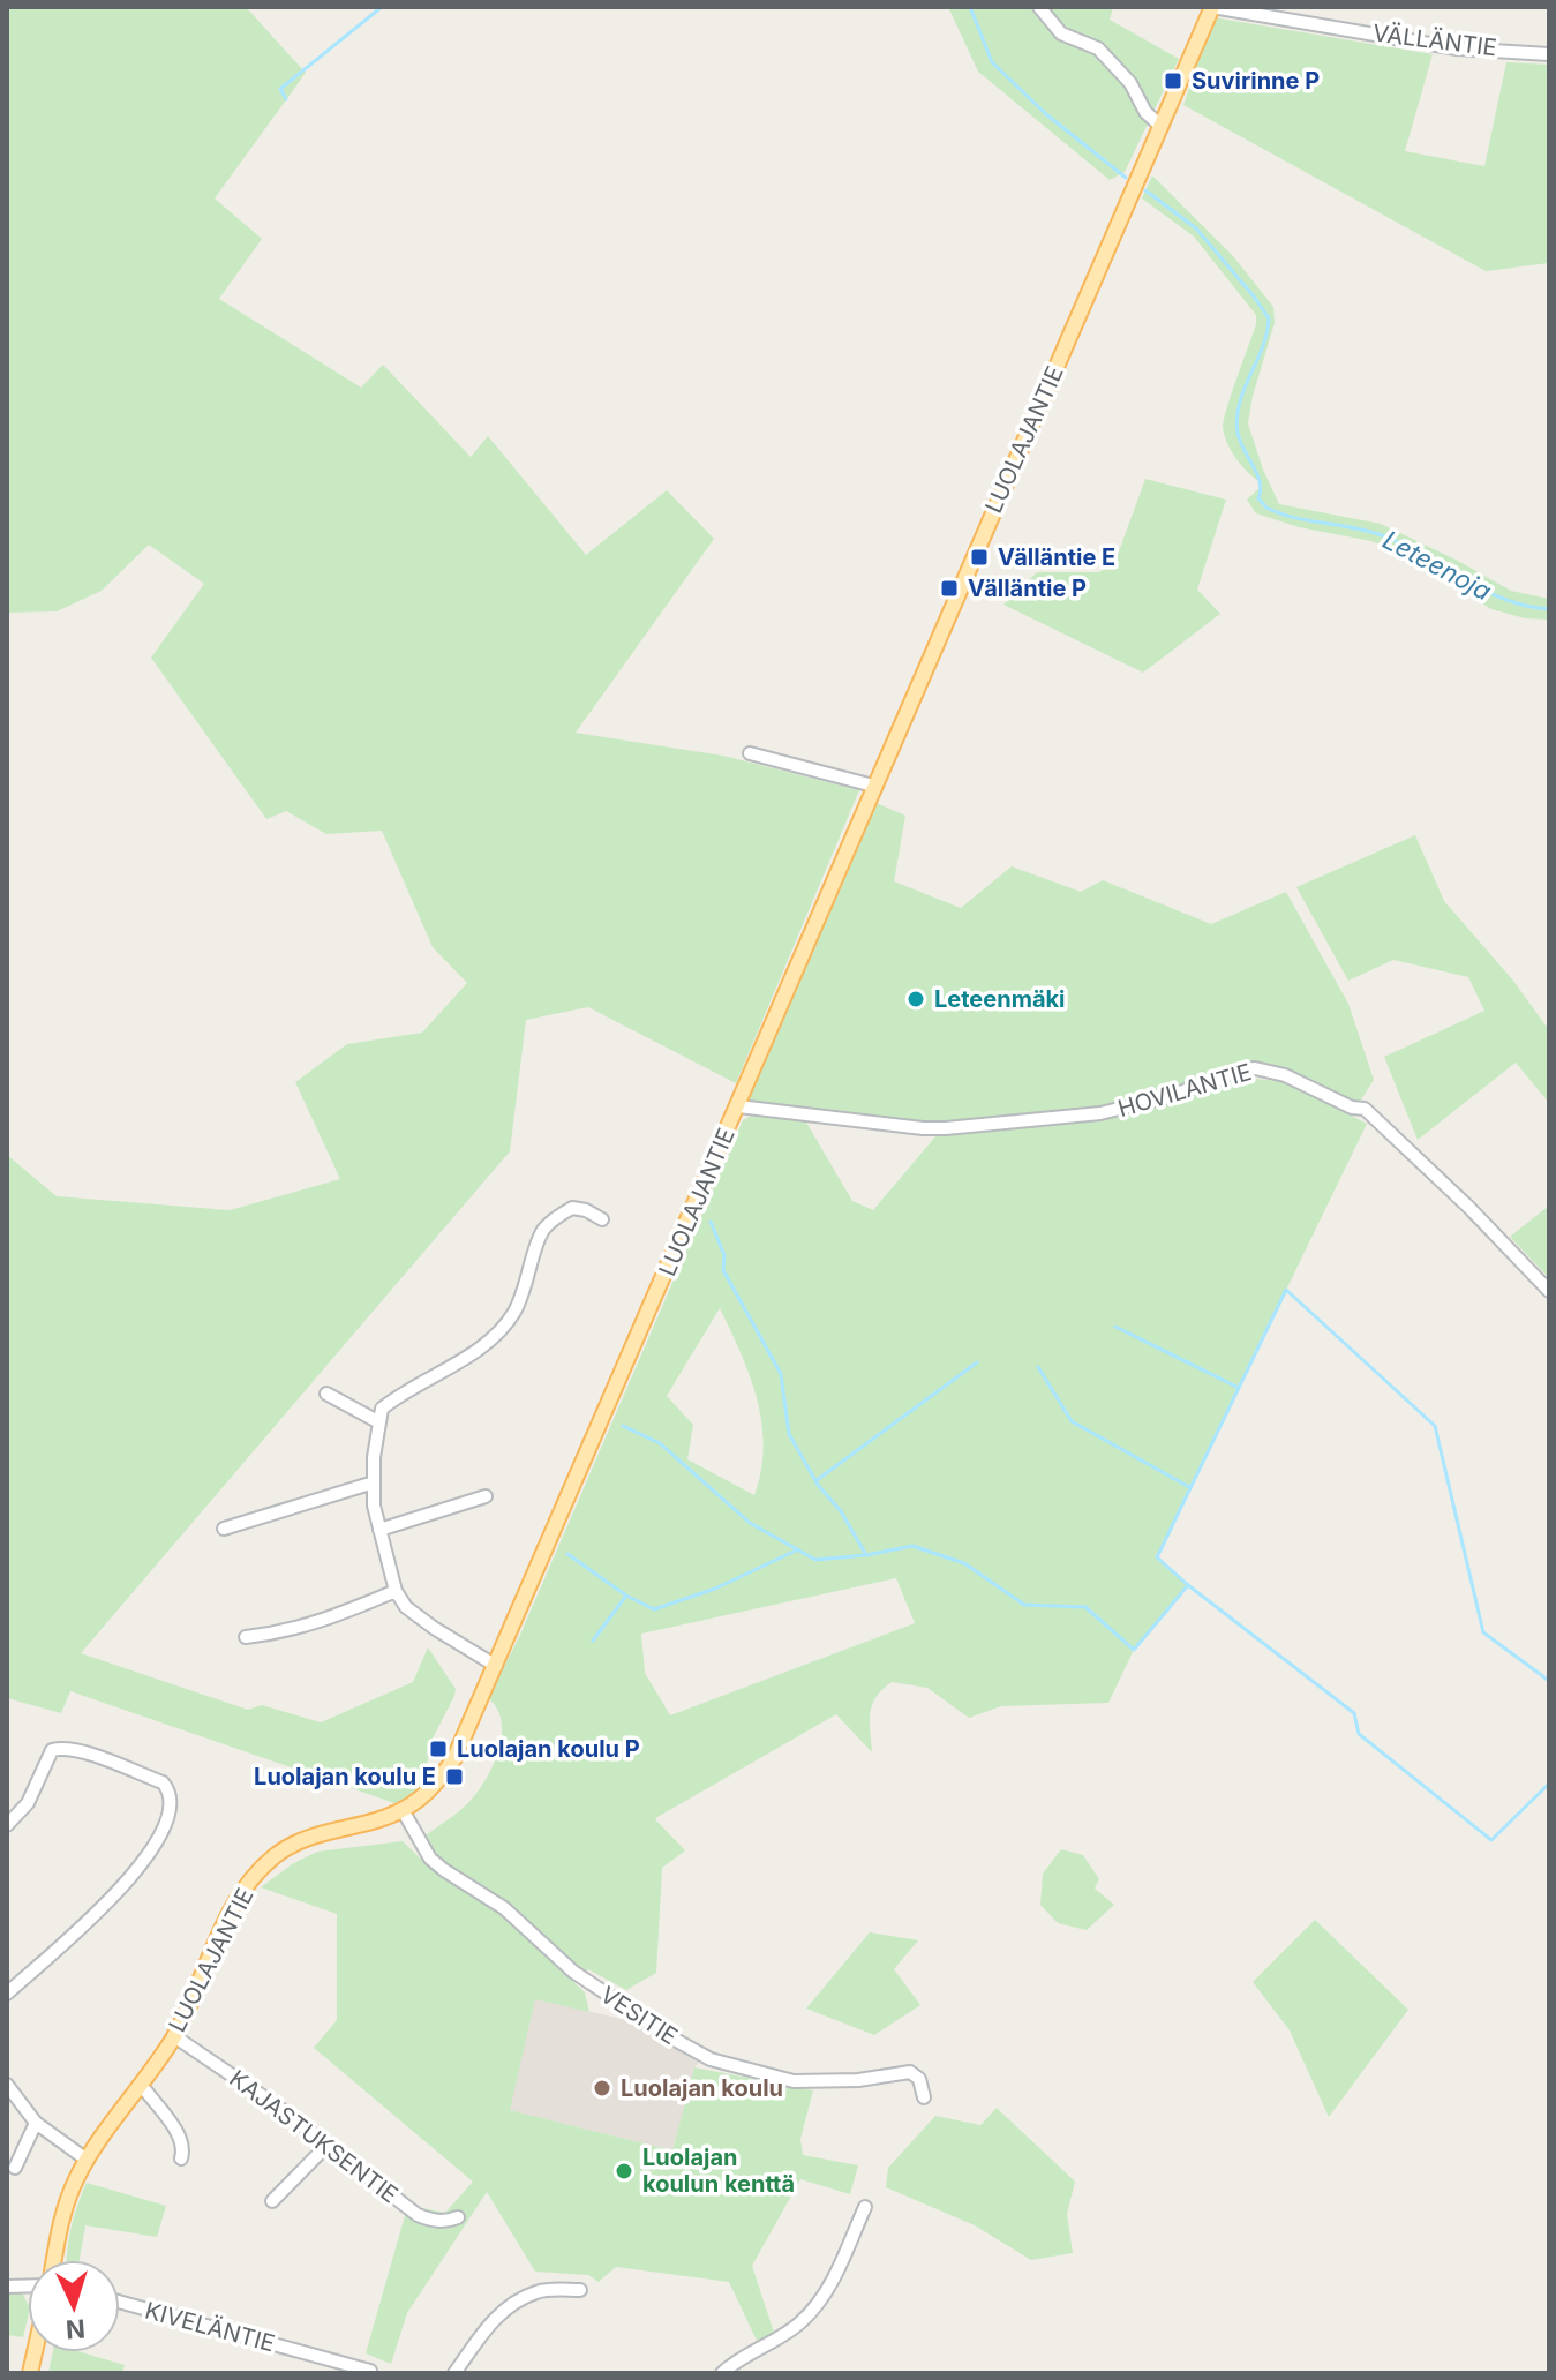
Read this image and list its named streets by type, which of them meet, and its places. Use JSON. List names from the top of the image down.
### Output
{
  "streets": {
    "main road": ["LUOLAJANTIE"],
    "street": [
      "VÄLLÄNTIE",
      "HOVILANTIE",
      "VESITIE",
      "KAJASTUKSENTIE",
      "KIVELÄNTIE"
    ]
  },
  "crossings": [
    ["VÄLLÄNTIE", "LUOLAJANTIE"],
    ["LUOLAJANTIE", "HOVILANTIE"],
    ["LUOLAJANTIE", "VESITIE"],
    ["LUOLAJANTIE", "KAJASTUKSENTIE"]
  ],
  "water": ["Leteenoja"],
  "places": {
    "transit": [
      "Suvirinne P",
      "Välläntie E",
      "Välläntie P",
      "Luolajan koulu P",
      "Luolajan koulu E"
    ],
    "other": ["Leteenmäki", "Luolajan koulu", "Luolajan koulun kenttä"]
  },
  "north": "bottom"
}
